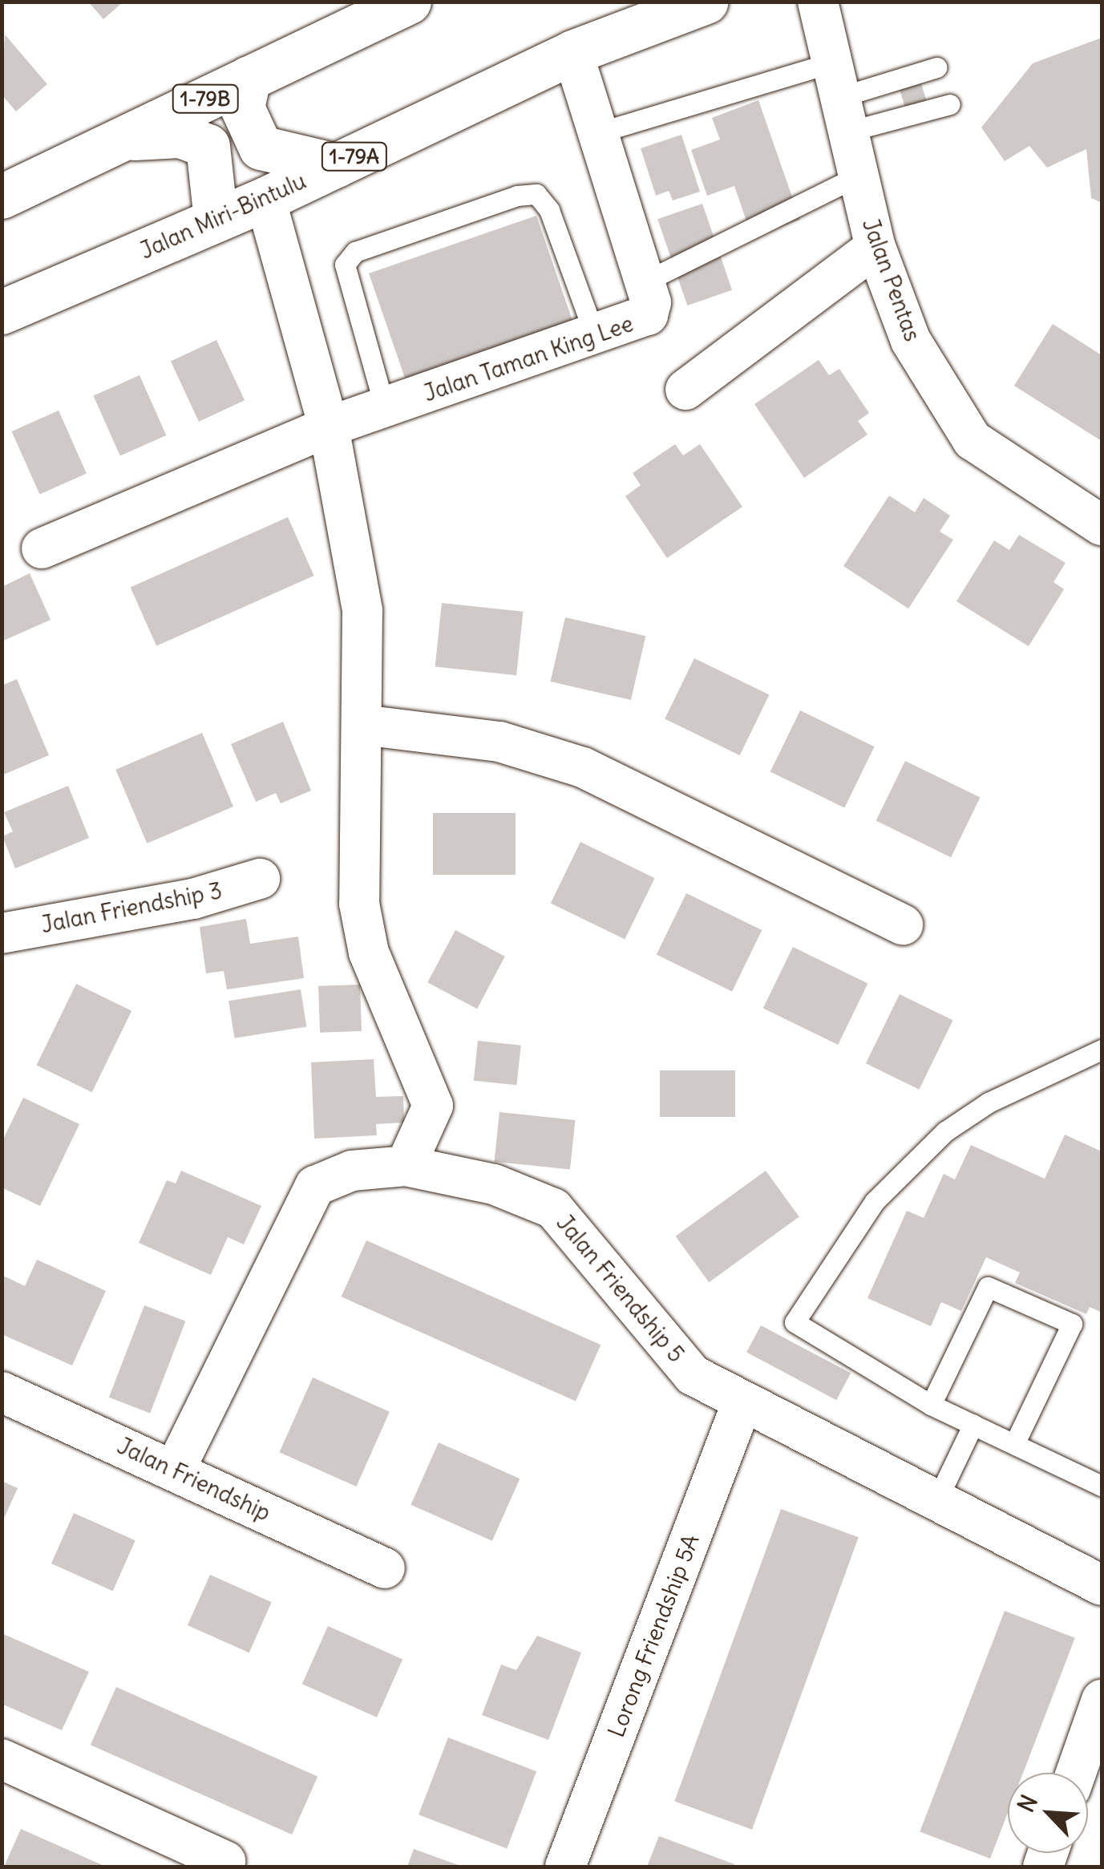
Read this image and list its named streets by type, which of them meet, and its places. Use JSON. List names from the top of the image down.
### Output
{
  "streets": {
    "highway": ["1-79B", "1-79A", "Jalan Miri-Bintulu"],
    "street": [
      "Jalan Pentas",
      "Jalan Taman King Lee",
      "Jalan Friendship 3",
      "Jalan Friendship 5",
      "Jalan Friendship",
      "Lorong Friendship 5A"
    ]
  },
  "crossings": [
    ["Jalan Miri-Bintulu", "Jalan Taman King Lee"],
    ["Jalan Friendship 5", "Jalan Friendship"],
    ["Jalan Friendship 5", "Lorong Friendship 5A"]
  ],
  "north": "top left"
}
